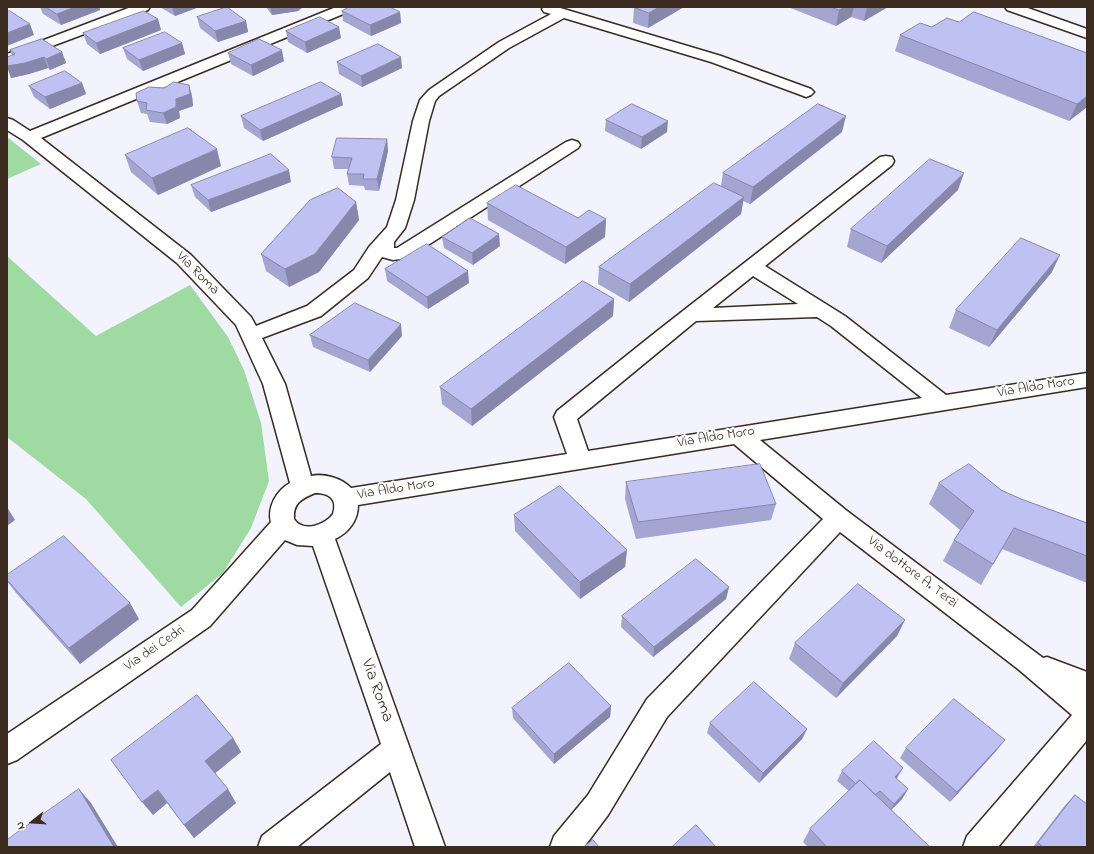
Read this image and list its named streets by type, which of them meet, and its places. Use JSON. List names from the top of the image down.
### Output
{
  "streets": {
    "street": [
      "Via Roma",
      "Via Aldo Moro",
      "Via dottore A. Terzi",
      "Via dei Cedri"
    ]
  },
  "crossings": [
    ["Via Roma", "Via Aldo Moro"],
    ["Via Roma", "Via dei Cedri"],
    ["Via Aldo Moro", "Via dottore A. Terzi"],
    ["Via Aldo Moro", "Via dei Cedri"]
  ],
  "north": "left"
}
